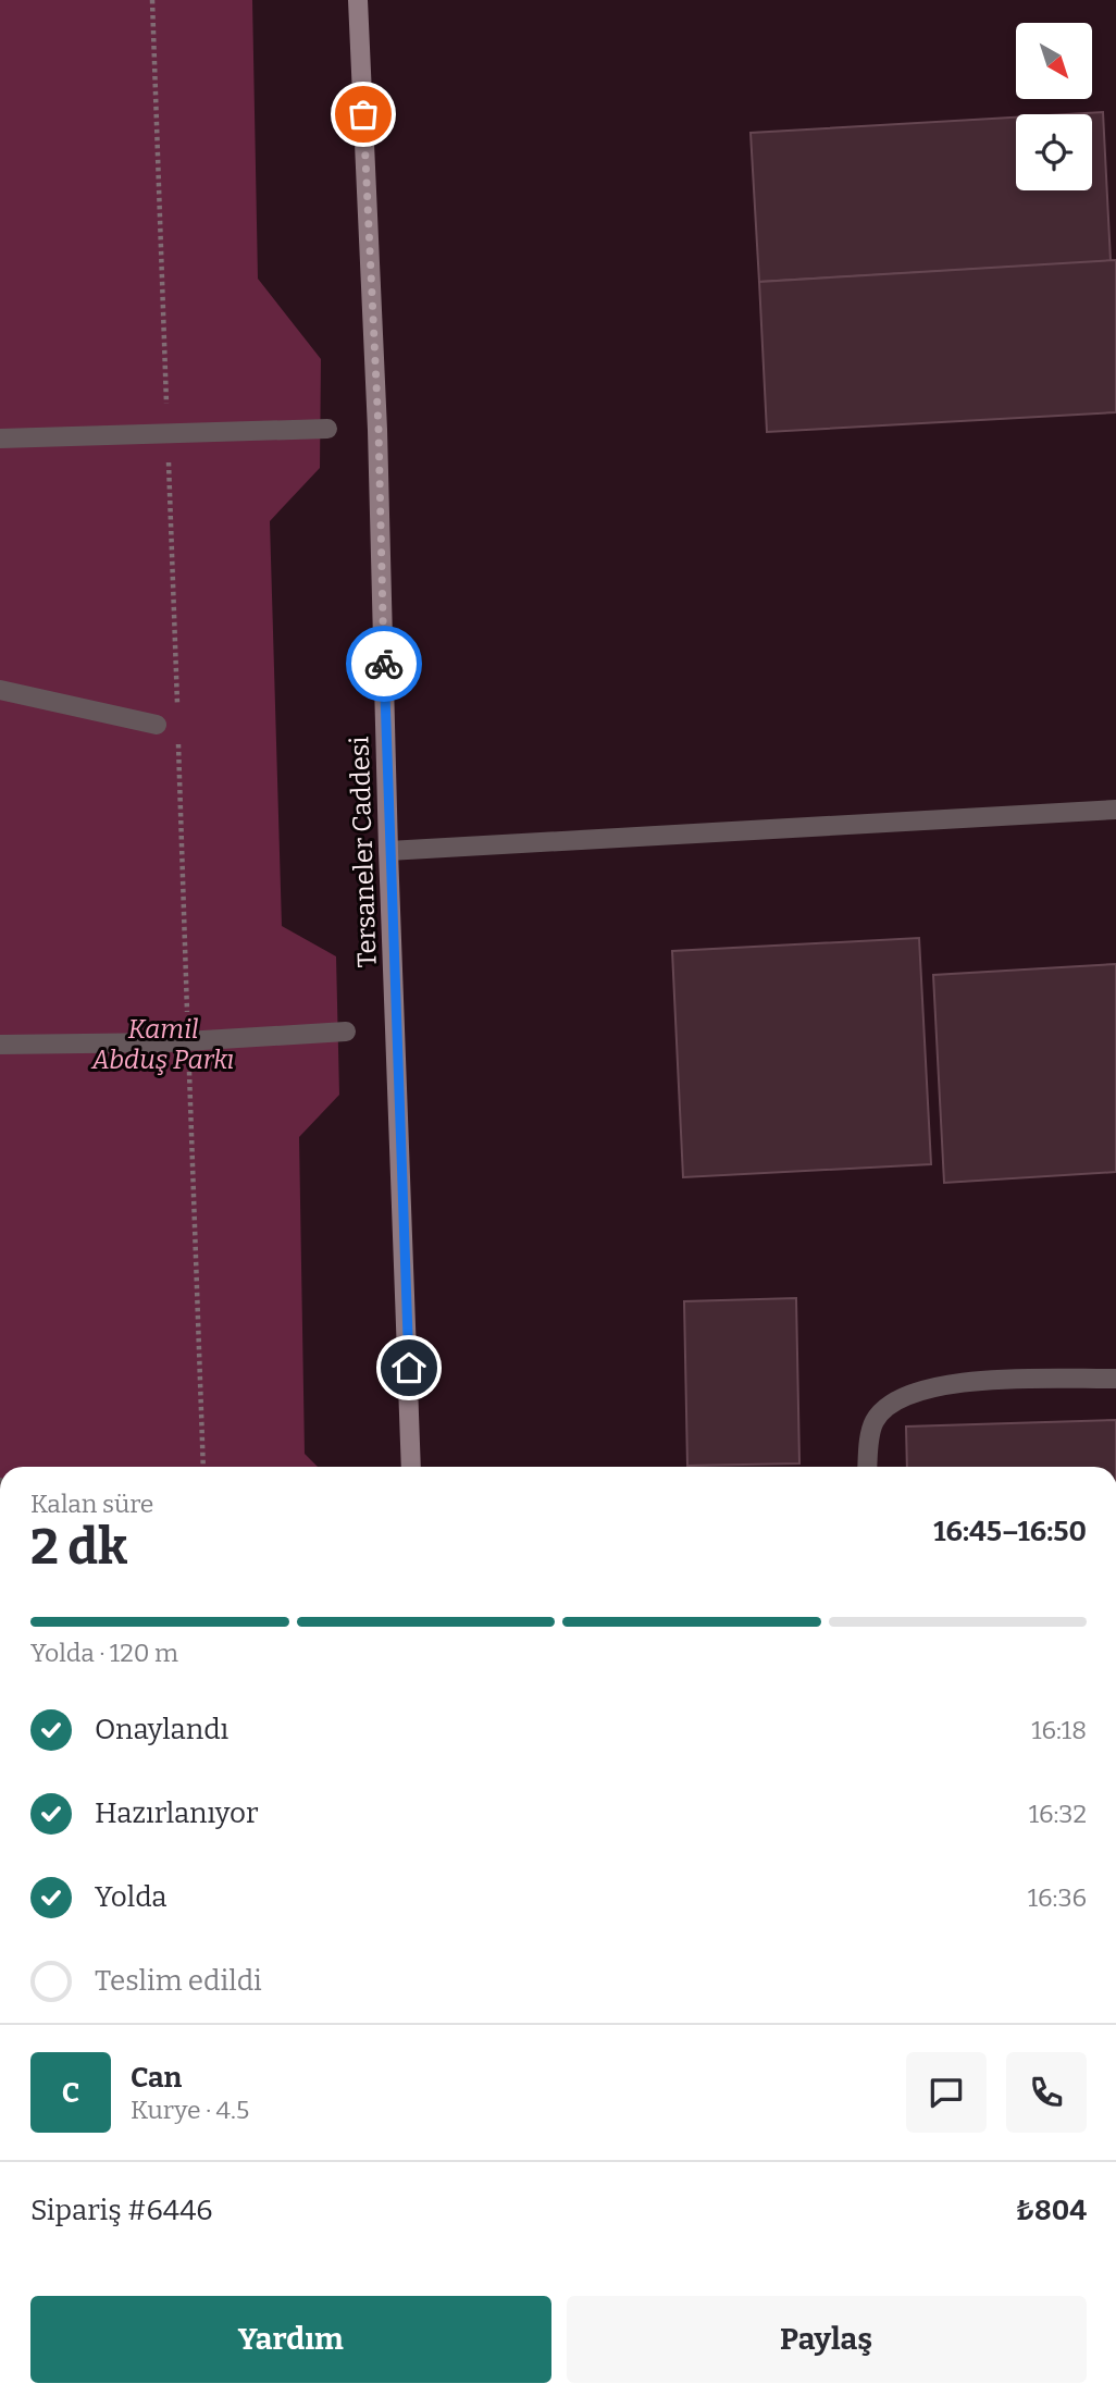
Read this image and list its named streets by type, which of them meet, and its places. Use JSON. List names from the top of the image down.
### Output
{
  "streets": {
    "main road": ["Tersaneler Caddesi"]
  },
  "parks": ["Kamil Abduş Parkı"],
  "north": "bottom right",
  "page": {
    "heading": ["2 dk", "Kalan süre", "16:45–16:50"],
    "panel": [
      "Can",
      "Kurye · 4.5",
      "Sipariş #6446",
      "₺804"
    ],
    "bar": "Yolda · 120 m",
    "list": [
      ["Onaylandı", "16:18"],
      ["Hazırlanıyor", "16:32"],
      ["Yolda", "16:36"],
      "Teslim edildi"
    ],
    "round": "C",
    "buttons": ["Yardım", "Paylaş"]
  }
}
